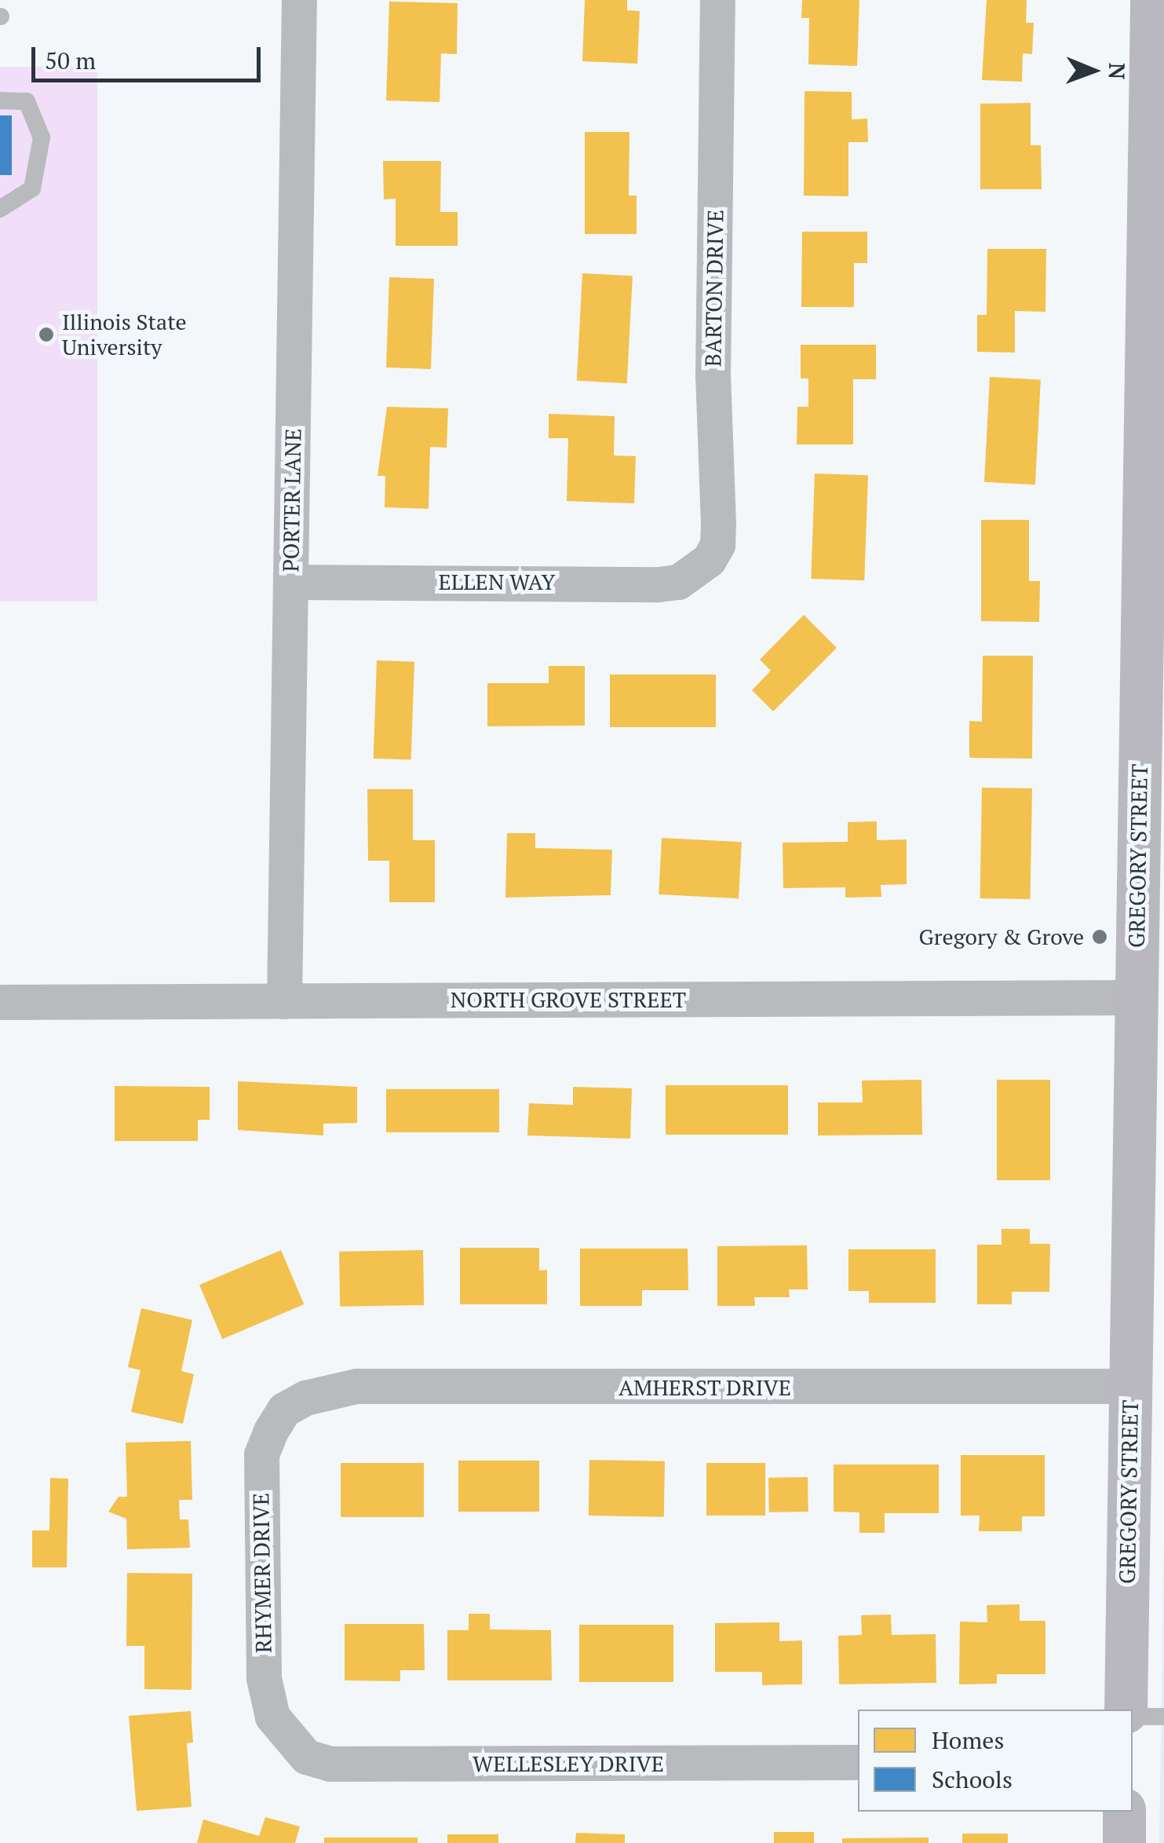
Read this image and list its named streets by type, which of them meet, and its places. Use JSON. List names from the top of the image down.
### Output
{
  "streets": {
    "main road": ["GREGORY STREET"],
    "street": [
      "BARTON DRIVE",
      "PORTER LANE",
      "ELLEN WAY",
      "NORTH GROVE STREET",
      "AMHERST DRIVE",
      "RHYMER DRIVE",
      "WELLESLEY DRIVE"
    ]
  },
  "crossings": [
    ["BARTON DRIVE", "ELLEN WAY"],
    ["PORTER LANE", "ELLEN WAY"],
    ["PORTER LANE", "NORTH GROVE STREET"],
    ["GREGORY STREET", "NORTH GROVE STREET"],
    ["GREGORY STREET", "AMHERST DRIVE"],
    ["AMHERST DRIVE", "RHYMER DRIVE"],
    ["RHYMER DRIVE", "WELLESLEY DRIVE"]
  ],
  "places": ["Illinois State University", "Gregory & Grove"],
  "legend": ["Homes", "Schools"],
  "scale_bar": "50 m",
  "north": "right"
}
